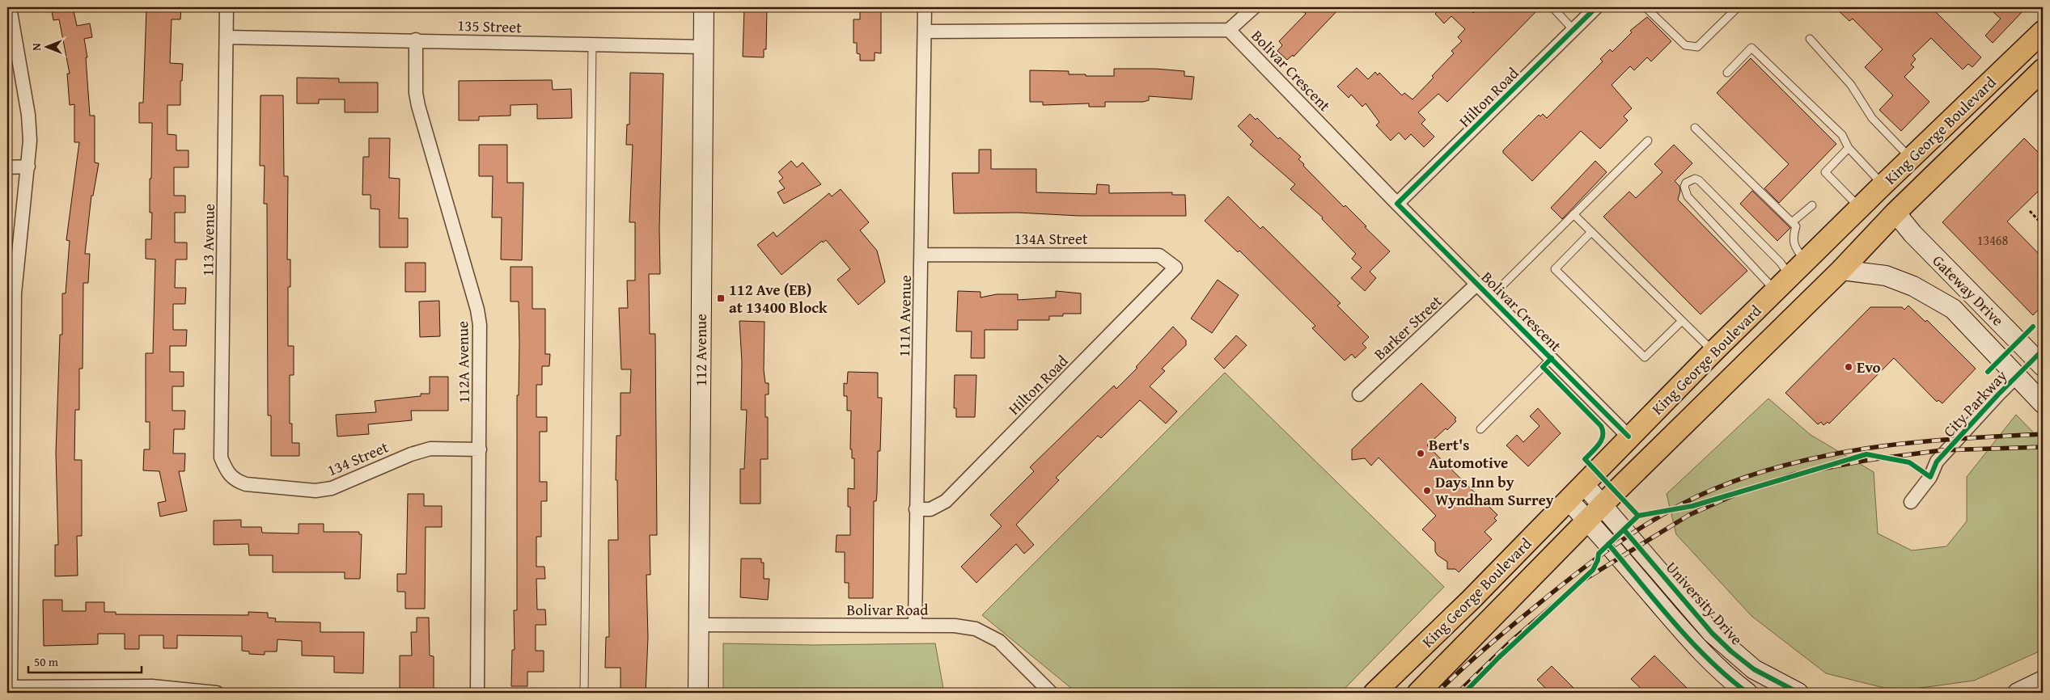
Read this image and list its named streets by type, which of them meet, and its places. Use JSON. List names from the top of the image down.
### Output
{
  "streets": {
    "main road": [
      "King George Boulevard",
      "Gateway Drive",
      "112 Avenue",
      "City Parkway",
      "University Drive"
    ],
    "street": [
      "135 Street",
      "Bolivar Crescent",
      "Hilton Road",
      "134A Street",
      "113 Avenue",
      "111A Avenue",
      "Barker Street",
      "112A Avenue",
      "134 Street",
      "Bolivar Road"
    ]
  },
  "crossings": [
    ["135 Street", "113 Avenue"],
    ["135 Street", "112 Avenue"],
    ["135 Street", "112A Avenue"],
    ["Bolivar Crescent", "Hilton Road"],
    ["Bolivar Crescent", "King George Boulevard"],
    ["Bolivar Crescent", "111A Avenue"],
    ["Bolivar Crescent", "Barker Street"],
    ["Hilton Road", "134A Street"],
    ["Hilton Road", "111A Avenue"],
    ["King George Boulevard", "Gateway Drive"],
    ["King George Boulevard", "University Drive"],
    ["134A Street", "111A Avenue"],
    ["113 Avenue", "134 Street"],
    ["Gateway Drive", "City Parkway"],
    ["111A Avenue", "Bolivar Road"],
    ["112 Avenue", "Bolivar Road"],
    ["112A Avenue", "134 Street"]
  ],
  "places": {
    "transit": ["112 Ave (EB) at 13400 Block"],
    "other": ["Evo", "Bert's Automotive", "Days Inn by Wyndham Surrey"]
  },
  "house_numbers": ["13468"],
  "scale_bar": "50 m",
  "north": "left"
}
